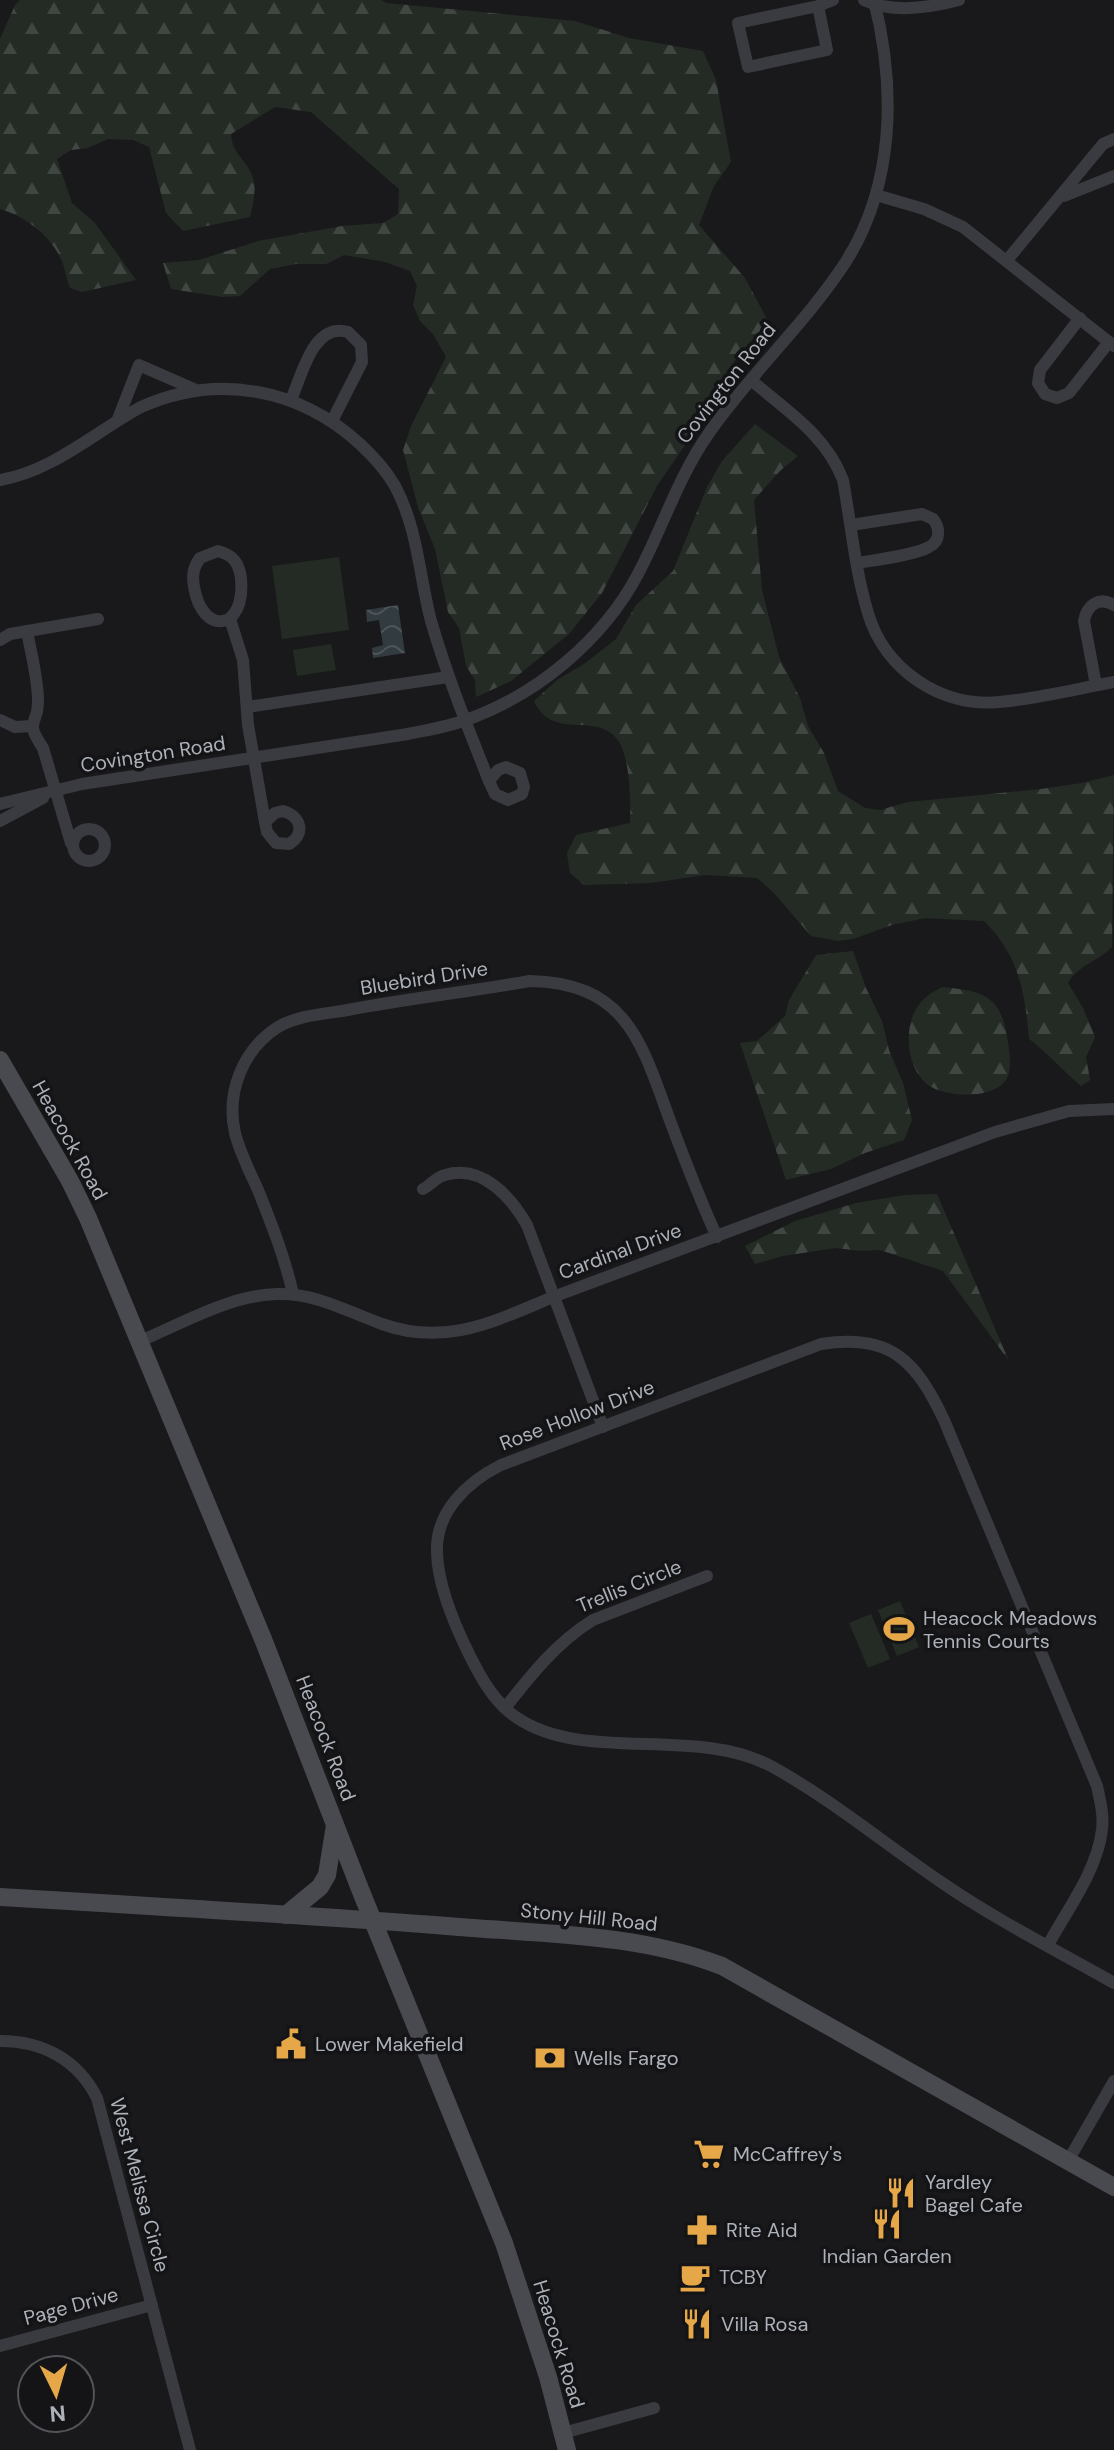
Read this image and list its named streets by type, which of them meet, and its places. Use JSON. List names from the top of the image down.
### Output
{
  "streets": {
    "main road": ["Heacock Road", "Stony Hill Road"],
    "street": [
      "Covington Road",
      "Bluebird Drive",
      "Cardinal Drive",
      "Rose Hollow Drive",
      "Trellis Circle",
      "West Melissa Circle",
      "Page Drive"
    ]
  },
  "crossings": [
    ["Bluebird Drive", "Cardinal Drive"],
    ["Heacock Road", "Cardinal Drive"],
    ["Heacock Road", "Stony Hill Road"],
    ["Rose Hollow Drive", "Trellis Circle"],
    ["West Melissa Circle", "Page Drive"]
  ],
  "places": {
    "sports": ["Heacock Meadows Tennis Courts"],
    "public building": ["Lower Makefield"],
    "bank": ["Wells Fargo"],
    "supermarket": ["McCaffrey's"],
    "restaurant": ["Yardley Bagel Cafe", "Indian Garden", "Villa Rosa"],
    "pharmacy": ["Rite Aid"],
    "cafe": ["TCBY"]
  },
  "north": "bottom"
}
